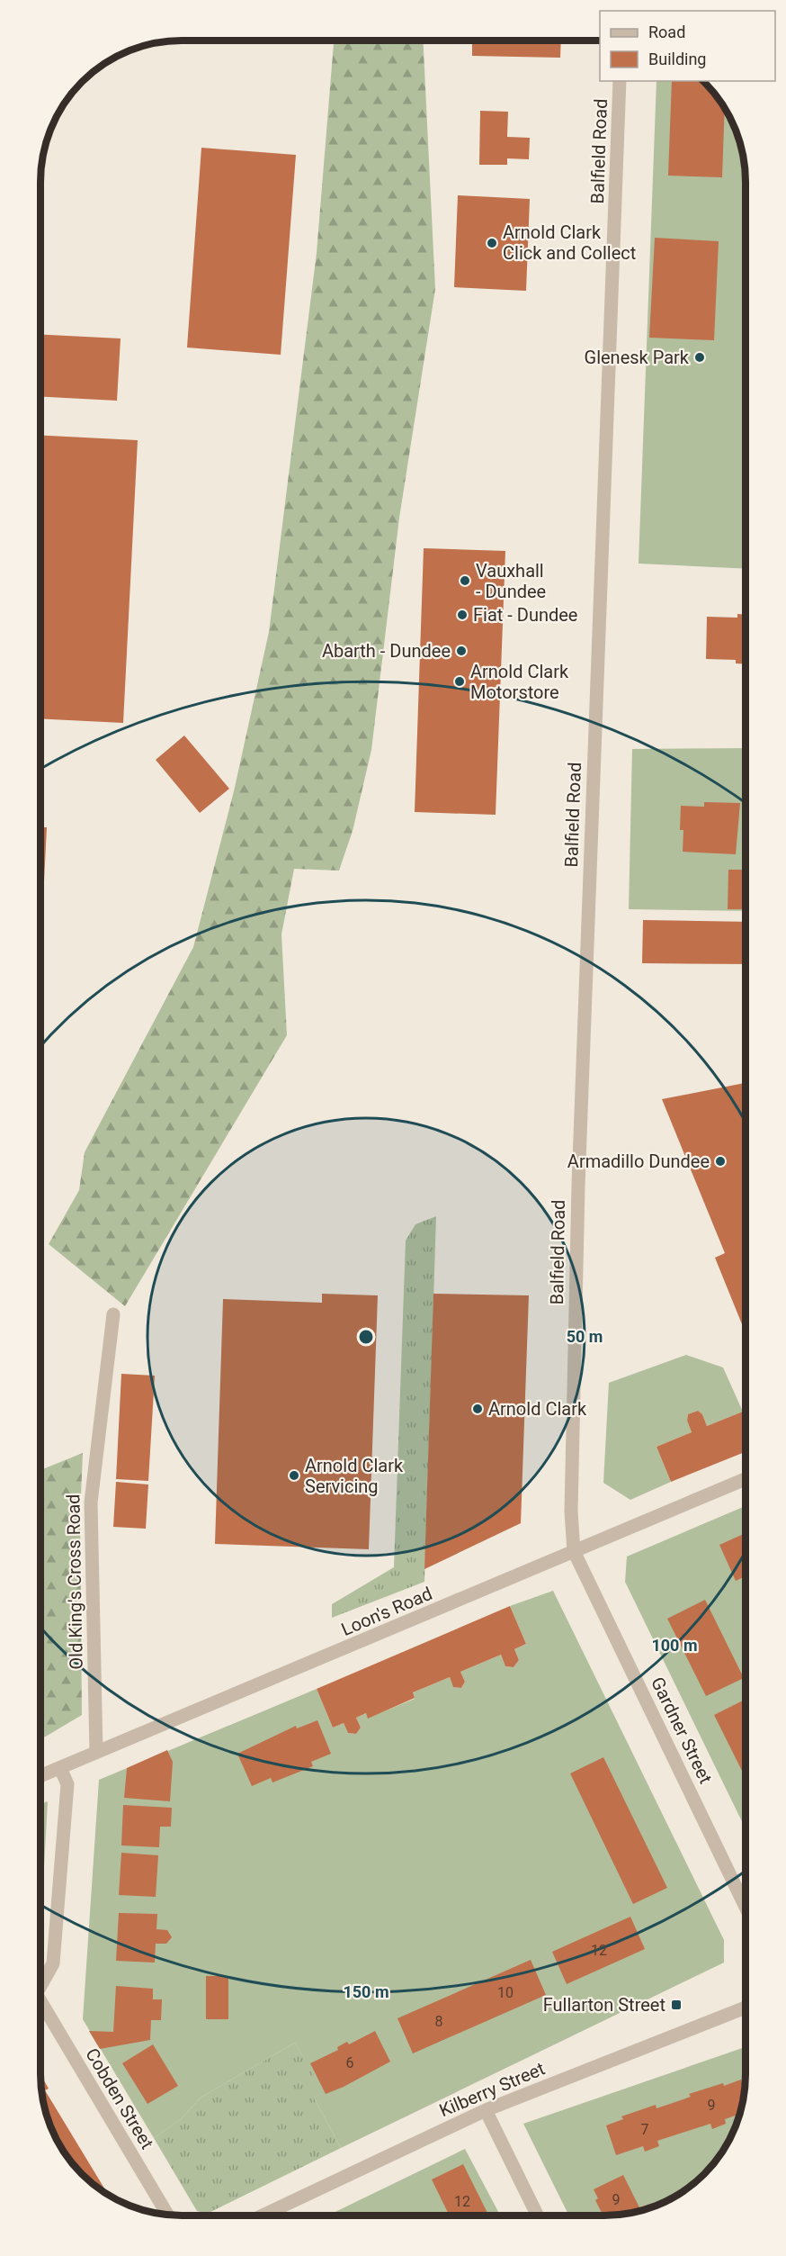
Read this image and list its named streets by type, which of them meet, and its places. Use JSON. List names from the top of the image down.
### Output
{
  "streets": {
    "street": [
      "Balfield Road",
      "Old King's Cross Road",
      "Loon's Road",
      "Gardner Street",
      "Kilberry Street",
      "Cobden Street"
    ]
  },
  "crossings": [
    ["Balfield Road", "Loon's Road"],
    ["Balfield Road", "Gardner Street"],
    ["Old King's Cross Road", "Loon's Road"],
    ["Loon's Road", "Gardner Street"],
    ["Loon's Road", "Cobden Street"]
  ],
  "places": {
    "other": [
      "Arnold Clark Click and Collect",
      "Glenesk Park",
      "Vauxhall - Dundee",
      "Fiat - Dundee",
      "Abarth - Dundee",
      "Arnold Clark Motorstore",
      "Armadillo Dundee",
      "Arnold Clark",
      "Arnold Clark Servicing"
    ],
    "transit": ["Fullarton Street"]
  },
  "house_numbers": [
    "12",
    "10",
    "8",
    "6",
    "9",
    "7",
    "9",
    "12"
  ],
  "legend": ["Road", "Building"],
  "rings": ["50 m", "100 m", "150 m"]
}
